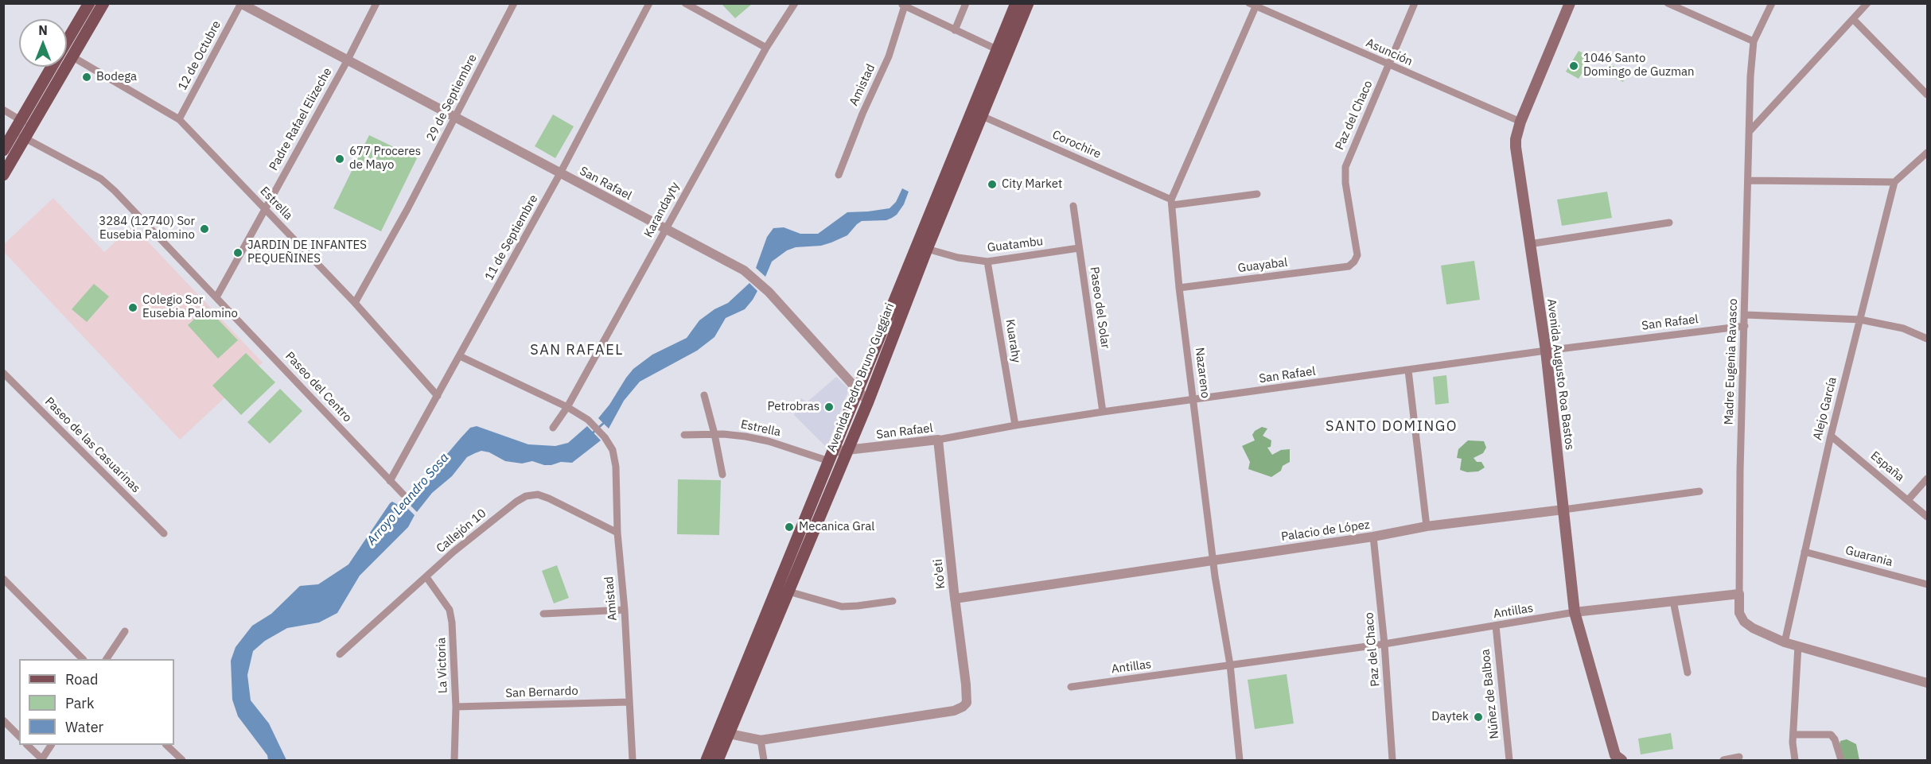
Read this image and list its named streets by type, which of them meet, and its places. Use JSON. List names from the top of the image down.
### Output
{
  "streets": {
    "main road": ["Avenida Augusto Roa Bastos", "Avenida Pedro Bruno Guggiari"],
    "street": [
      "Asunción",
      "12 de Octubre",
      "Amistad",
      "29 de Septiembre",
      "Paz del Chaco",
      "Padre Rafael Elizeche",
      "Corochire",
      "San Rafael",
      "Estrella",
      "Karandayty",
      "11 de Septiembre",
      "Guatambu",
      "Guayabal",
      "Paseo del Solar",
      "Kuarahy",
      "Madre Eugenia Ravasco",
      "Nazareno",
      "Paseo del Centro",
      "Alejo García",
      "Paseo de las Casuarinas",
      "España",
      "Callejón 10",
      "Palacio de López",
      "Guarania",
      "Ko'eti",
      "Antillas",
      "La Victoria",
      "San Bernardo",
      "Núñez de Balboa"
    ]
  },
  "crossings": [
    ["Asunción", "Paz del Chaco"],
    ["Asunción", "Nazareno"],
    ["Asunción", "Avenida Augusto Roa Bastos"],
    ["12 de Octubre", "San Rafael"],
    ["12 de Octubre", "Estrella"],
    ["Amistad", "Karandayty"],
    ["Amistad", "Callejón 10"],
    ["Amistad", "San Bernardo"],
    ["29 de Septiembre", "San Rafael"],
    ["29 de Septiembre", "Estrella"],
    ["Paz del Chaco", "Guayabal"],
    ["Paz del Chaco", "Palacio de López"],
    ["Paz del Chaco", "Antillas"],
    ["Padre Rafael Elizeche", "San Rafael"],
    ["Padre Rafael Elizeche", "Estrella"],
    ["Padre Rafael Elizeche", "Paseo del Centro"],
    ["Corochire", "Nazareno"],
    ["Corochire", "Avenida Pedro Bruno Guggiari"],
    ["San Rafael", "Estrella"],
    ["San Rafael", "Karandayty"],
    ["San Rafael", "11 de Septiembre"],
    ["San Rafael", "Paseo del Solar"],
    ["San Rafael", "Kuarahy"],
    ["San Rafael", "Madre Eugenia Ravasco"],
    ["San Rafael", "Nazareno"],
    ["San Rafael", "Avenida Augusto Roa Bastos"],
    ["San Rafael", "Avenida Pedro Bruno Guggiari"],
    ["San Rafael", "Ko'eti"],
    ["Estrella", "11 de Septiembre"],
    ["Estrella", "Avenida Pedro Bruno Guggiari"],
    ["11 de Septiembre", "Paseo del Centro"],
    ["Guatambu", "Paseo del Solar"],
    ["Guatambu", "Kuarahy"],
    ["Guatambu", "Avenida Pedro Bruno Guggiari"],
    ["Guayabal", "Nazareno"],
    ["Madre Eugenia Ravasco", "Antillas"],
    ["Nazareno", "Palacio de López"],
    ["Nazareno", "Antillas"],
    ["Avenida Augusto Roa Bastos", "Palacio de López"],
    ["Avenida Augusto Roa Bastos", "Antillas"],
    ["Alejo García", "España"],
    ["Alejo García", "Guarania"],
    ["Callejón 10", "La Victoria"],
    ["Palacio de López", "Ko'eti"],
    ["Antillas", "Núñez de Balboa"],
    ["La Victoria", "San Bernardo"]
  ],
  "districts": ["SAN RAFAEL", "SANTO DOMINGO"],
  "water": ["Arroyo Leandro Sosa"],
  "places": [
    "1046 Santo Domingo de Guzman",
    "Bodega",
    "677 Proceres de Mayo",
    "City Market",
    "3284 (12740) Sor Eusebia Palomino",
    "JARDIN DE INFANTES PEQUEÑINES",
    "Colegio Sor Eusebia Palomino",
    "Petrobras",
    "Mecanica Gral",
    "Daytek"
  ],
  "legend": ["Road", "Park", "Water"],
  "north": "top"
}
